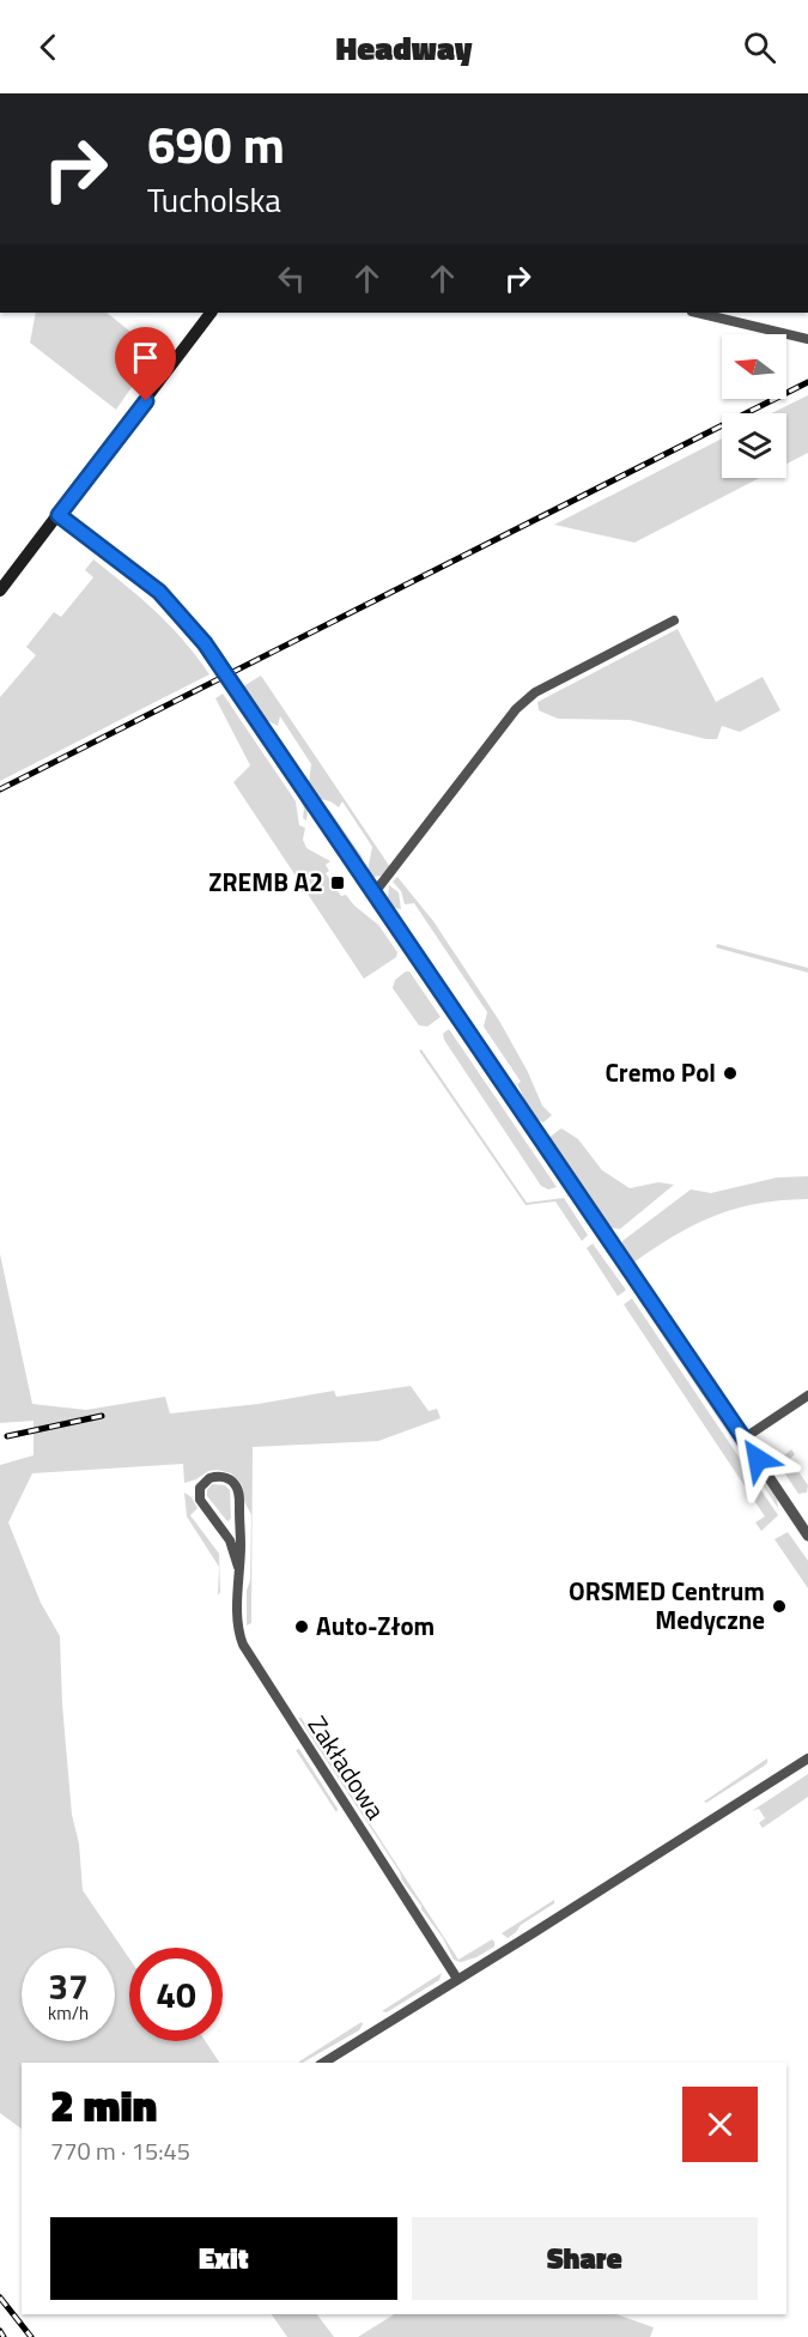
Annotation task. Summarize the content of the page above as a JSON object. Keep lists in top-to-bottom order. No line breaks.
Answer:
{"streets":{"street":["Zakładowa"]},"places":{"transit":["ZREMB A2"],"other":["Cremo Pol","ORSMED Centrum Medyczne","Auto-Złom"]},"north":"left","page":{"header":"Headway","turn":["690 m","Tucholska"],"speed":"37 km/h","limit":"40","heading":["2 min","770 m · 15:45"],"buttons":["Exit","Share"]}}
